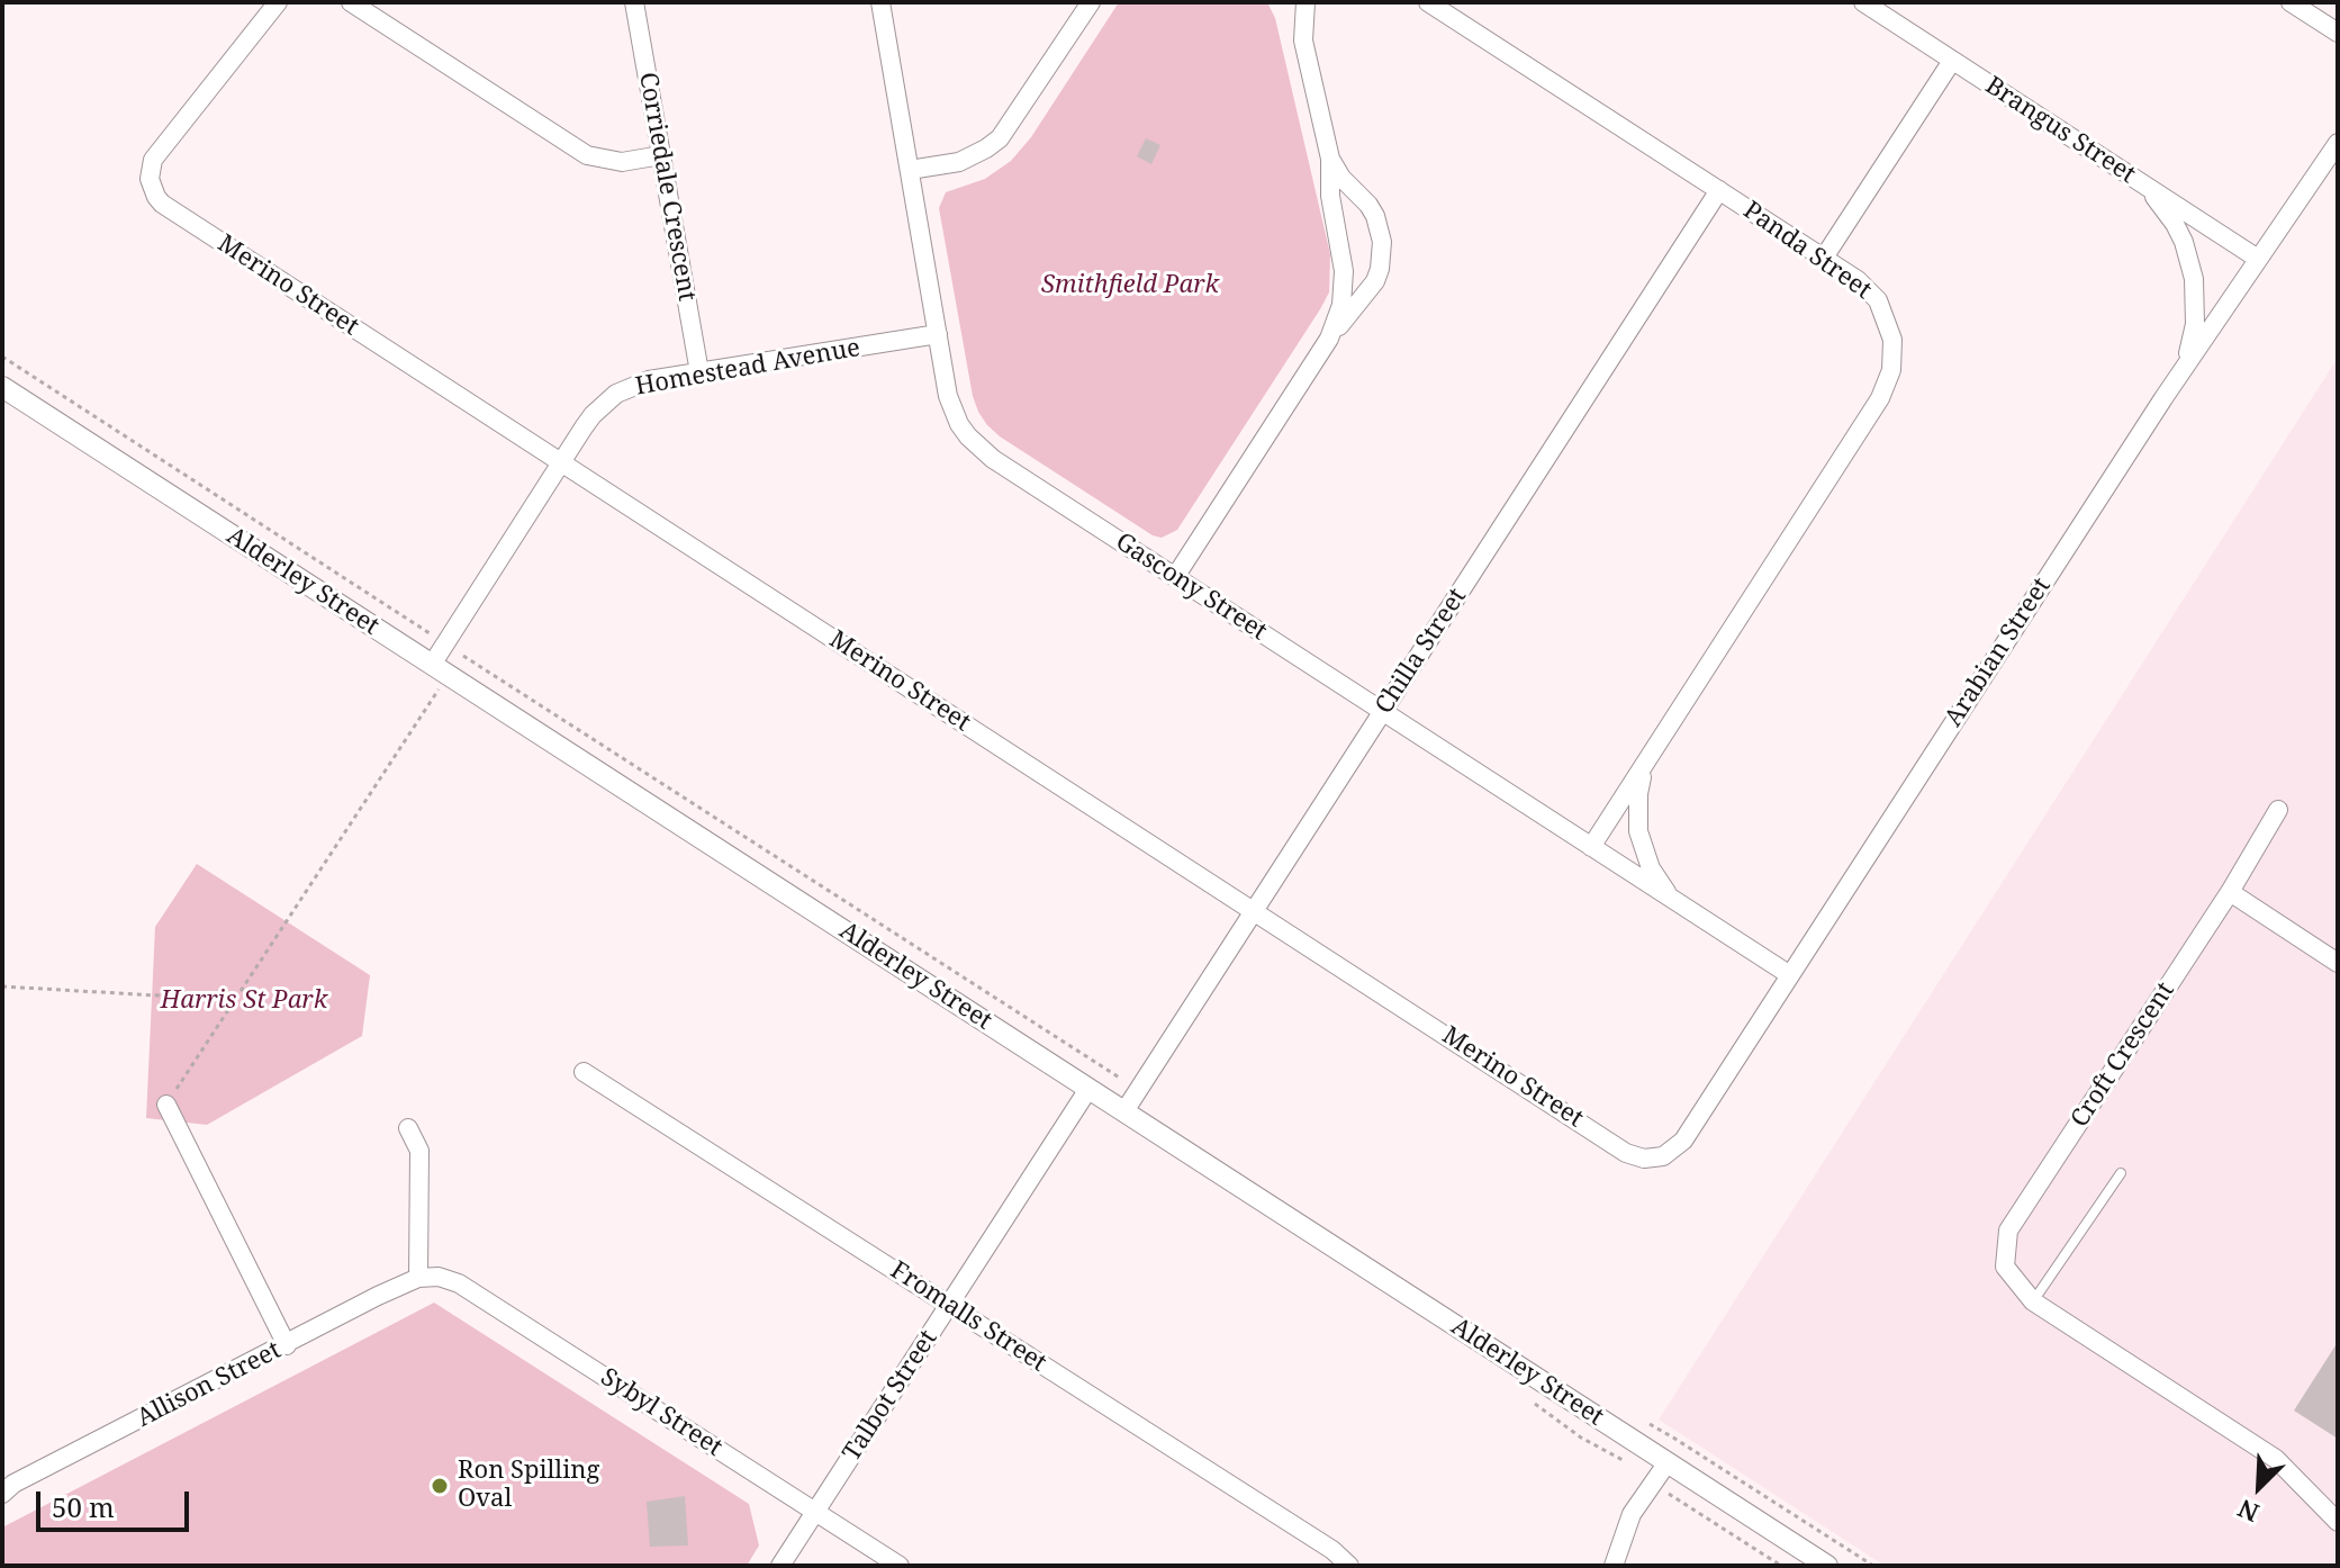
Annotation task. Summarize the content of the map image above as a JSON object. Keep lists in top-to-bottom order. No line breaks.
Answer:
{"streets":{"street":["Brangus Street","Corriedale Crescent","Panda Street","Merino Street","Homestead Avenue","Alderley Street","Gascony Street","Chilla Street","Arabian Street","Croft Crescent","Fromalls Street","Allison Street","Talbot Street","Sybyl Street"]},"crossings":[["Brangus Street","Arabian Street"],["Corriedale Crescent","Homestead Avenue"],["Panda Street","Gascony Street"],["Panda Street","Chilla Street"],["Merino Street","Homestead Avenue"],["Merino Street","Chilla Street"],["Merino Street","Arabian Street"],["Homestead Avenue","Alderley Street"],["Homestead Avenue","Gascony Street"],["Alderley Street","Chilla Street"],["Alderley Street","Talbot Street"],["Gascony Street","Chilla Street"],["Gascony Street","Arabian Street"],["Fromalls Street","Talbot Street"],["Allison Street","Sybyl Street"],["Talbot Street","Sybyl Street"]],"parks":["Smithfield Park","Harris St Park"],"places":["Ron Spilling Oval"],"scale_bar":"50 m","north":"bottom left"}
